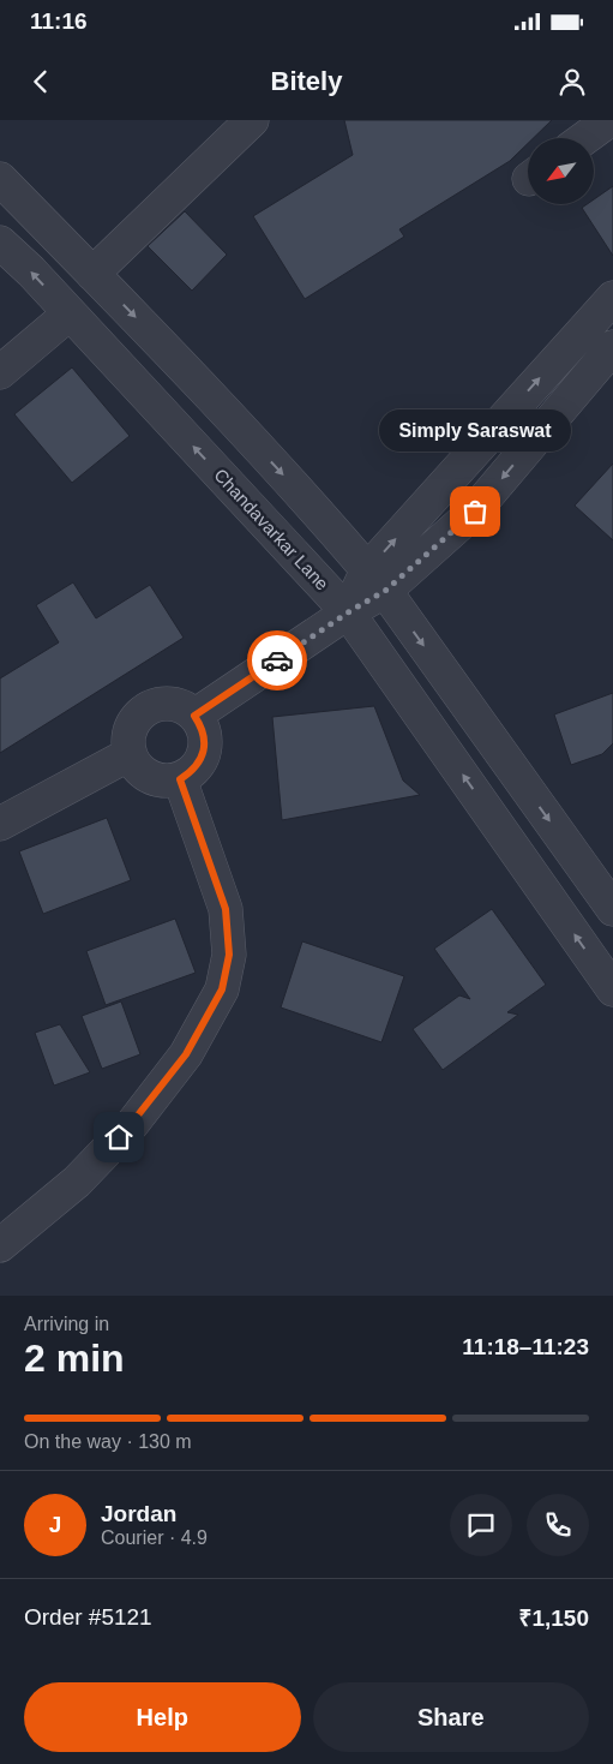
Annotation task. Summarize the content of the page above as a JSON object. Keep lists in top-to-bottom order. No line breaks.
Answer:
{"streets":{"street":["Chandavarkar Lane"]},"places":["Simply Saraswat"],"north":"bottom left","page":{"status":"11:16","header":"Bitely","bubble":"Simply Saraswat","heading":["2 min","Arriving in","11:18–11:23"],"panel":["Jordan","Courier · 4.9","Order #5121","₹1,150"],"bar":"On the way · 130 m","round":"J","buttons":["Help","Share"]}}
